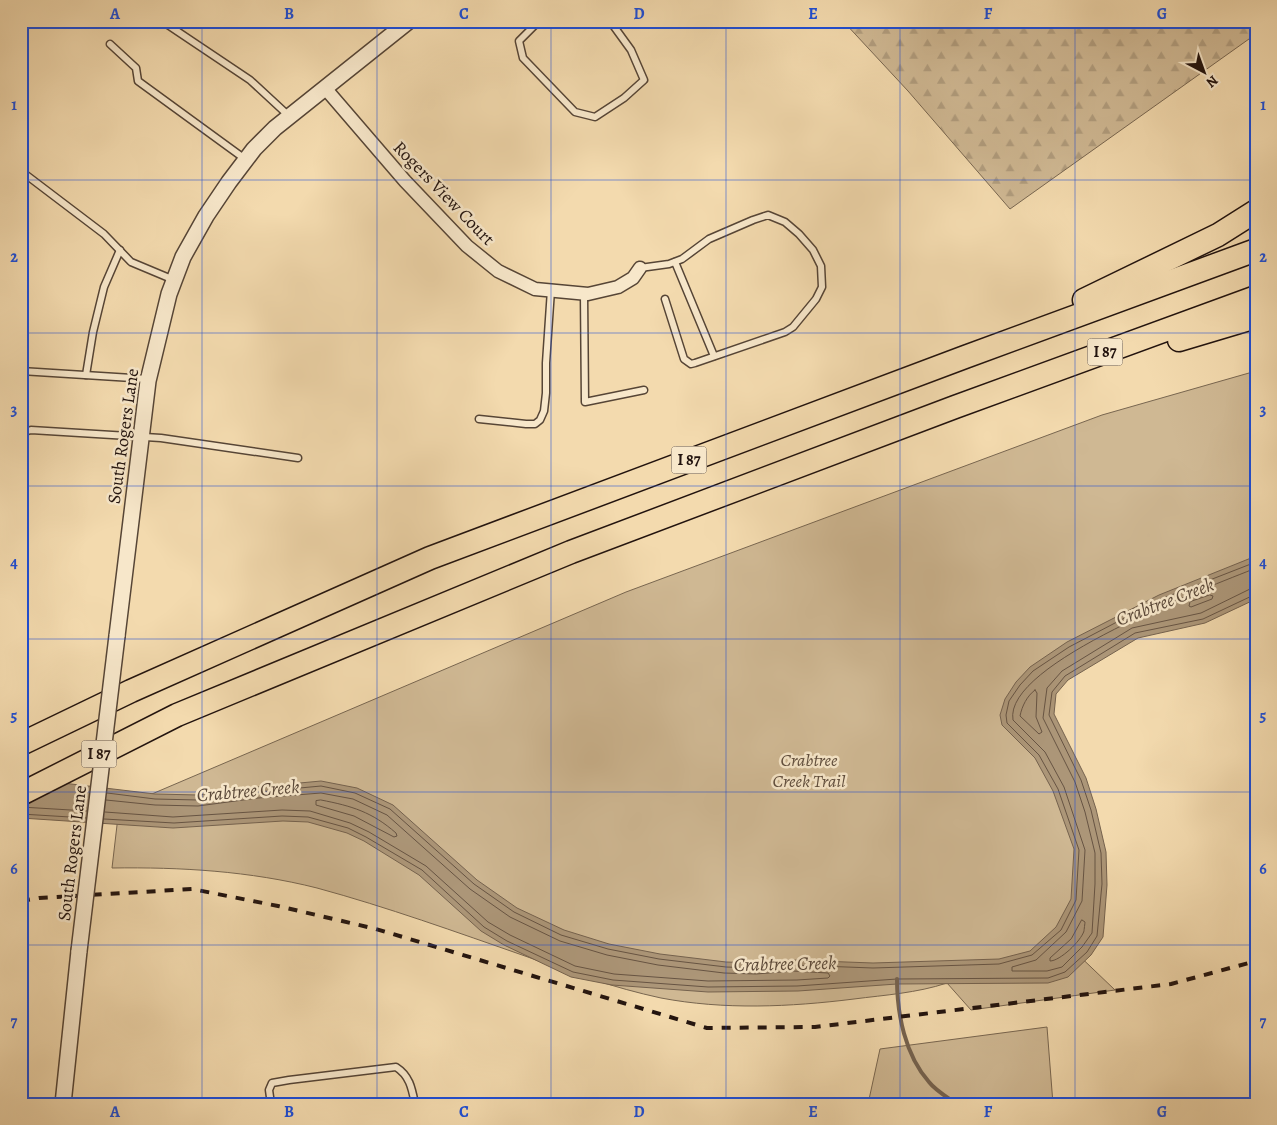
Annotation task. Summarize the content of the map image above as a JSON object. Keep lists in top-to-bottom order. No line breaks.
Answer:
{"streets":{"highway":["I 87"],"street":["Rogers View Court","South Rogers Lane"]},"crossings":[["Rogers View Court","South Rogers Lane"]],"water":["Crabtree Creek"],"parks":["Crabtree Creek Trail"],"north":"bottom right","grid":{"columns":["A","B","C","D","E","F","G"],"rows":["1","2","3","4","5","6","7"]}}
